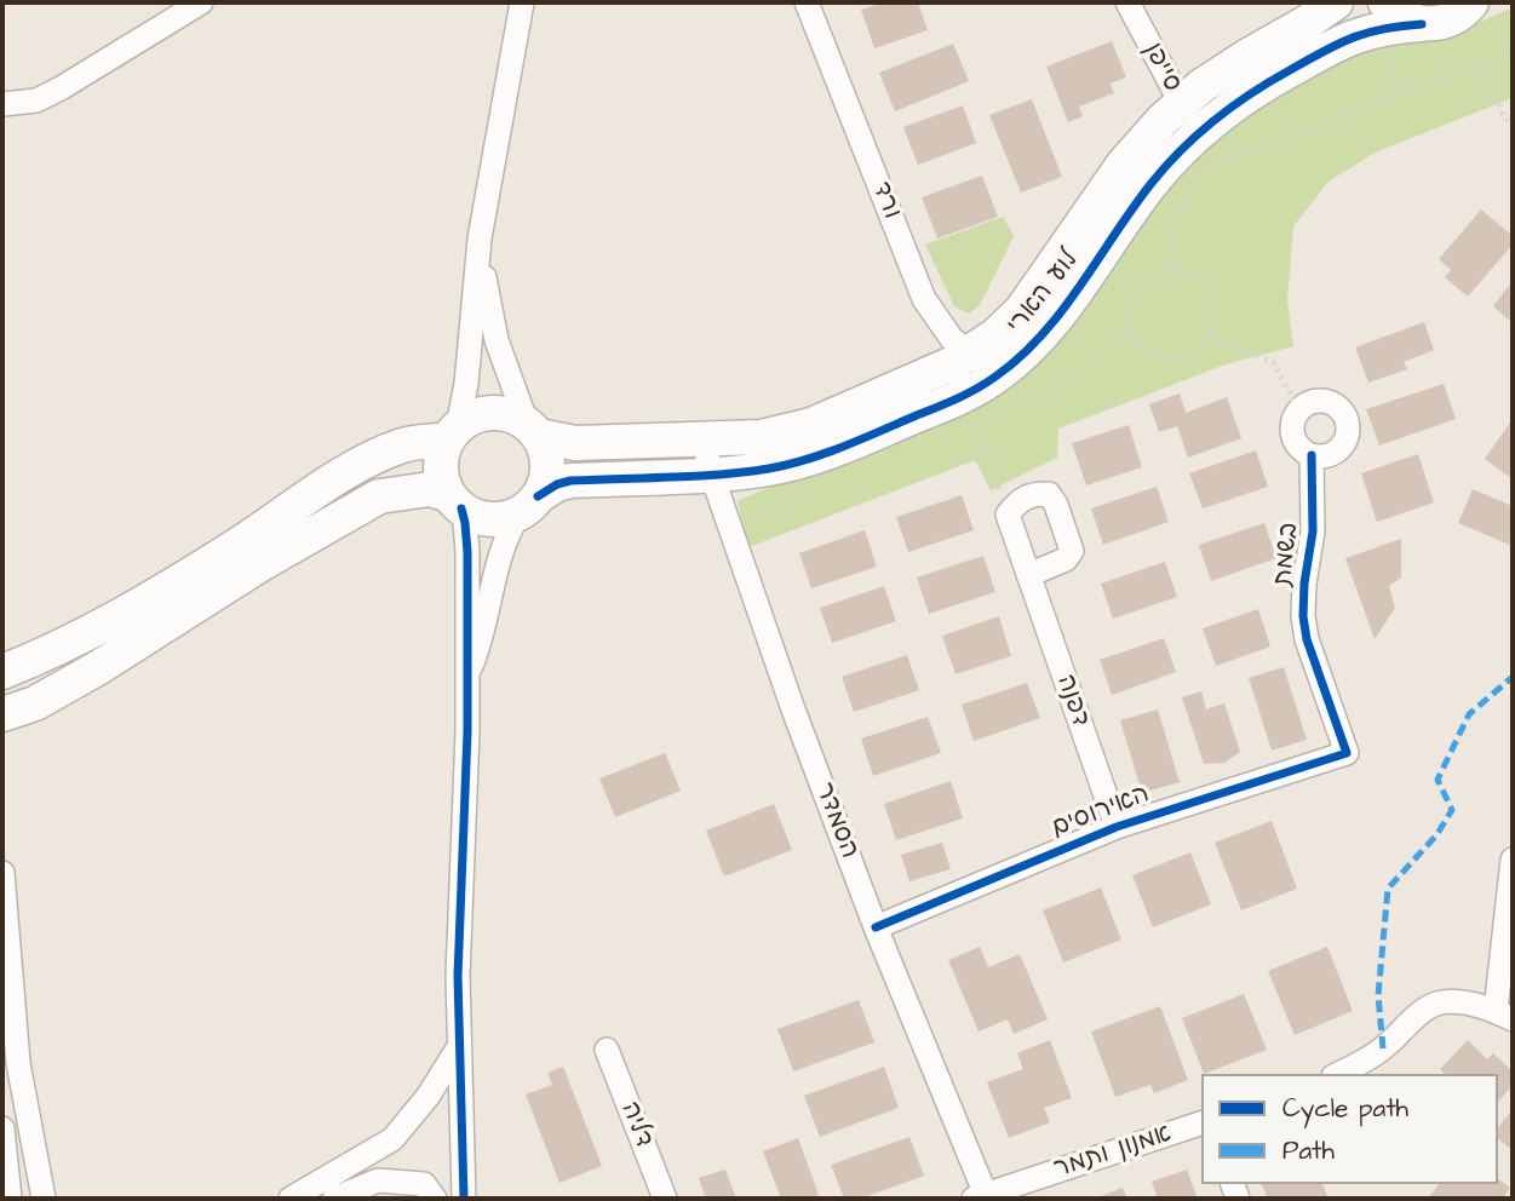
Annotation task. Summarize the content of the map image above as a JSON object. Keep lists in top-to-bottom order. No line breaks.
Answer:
{"streets":{"street":["סייפן","ורד","לוע הארי","בשמת","דפנה","האירוסים","הסמדר","דליה","אמנון ותמר"]},"crossings":[["סייפן","לוע הארי"],["ורד","לוע הארי"],["לוע הארי","הסמדר"],["בשמת","האירוסים"],["דפנה","האירוסים"],["האירוסים","הסמדר"],["הסמדר","אמנון ותמר"]],"legend":["Cycle path","Path"]}
